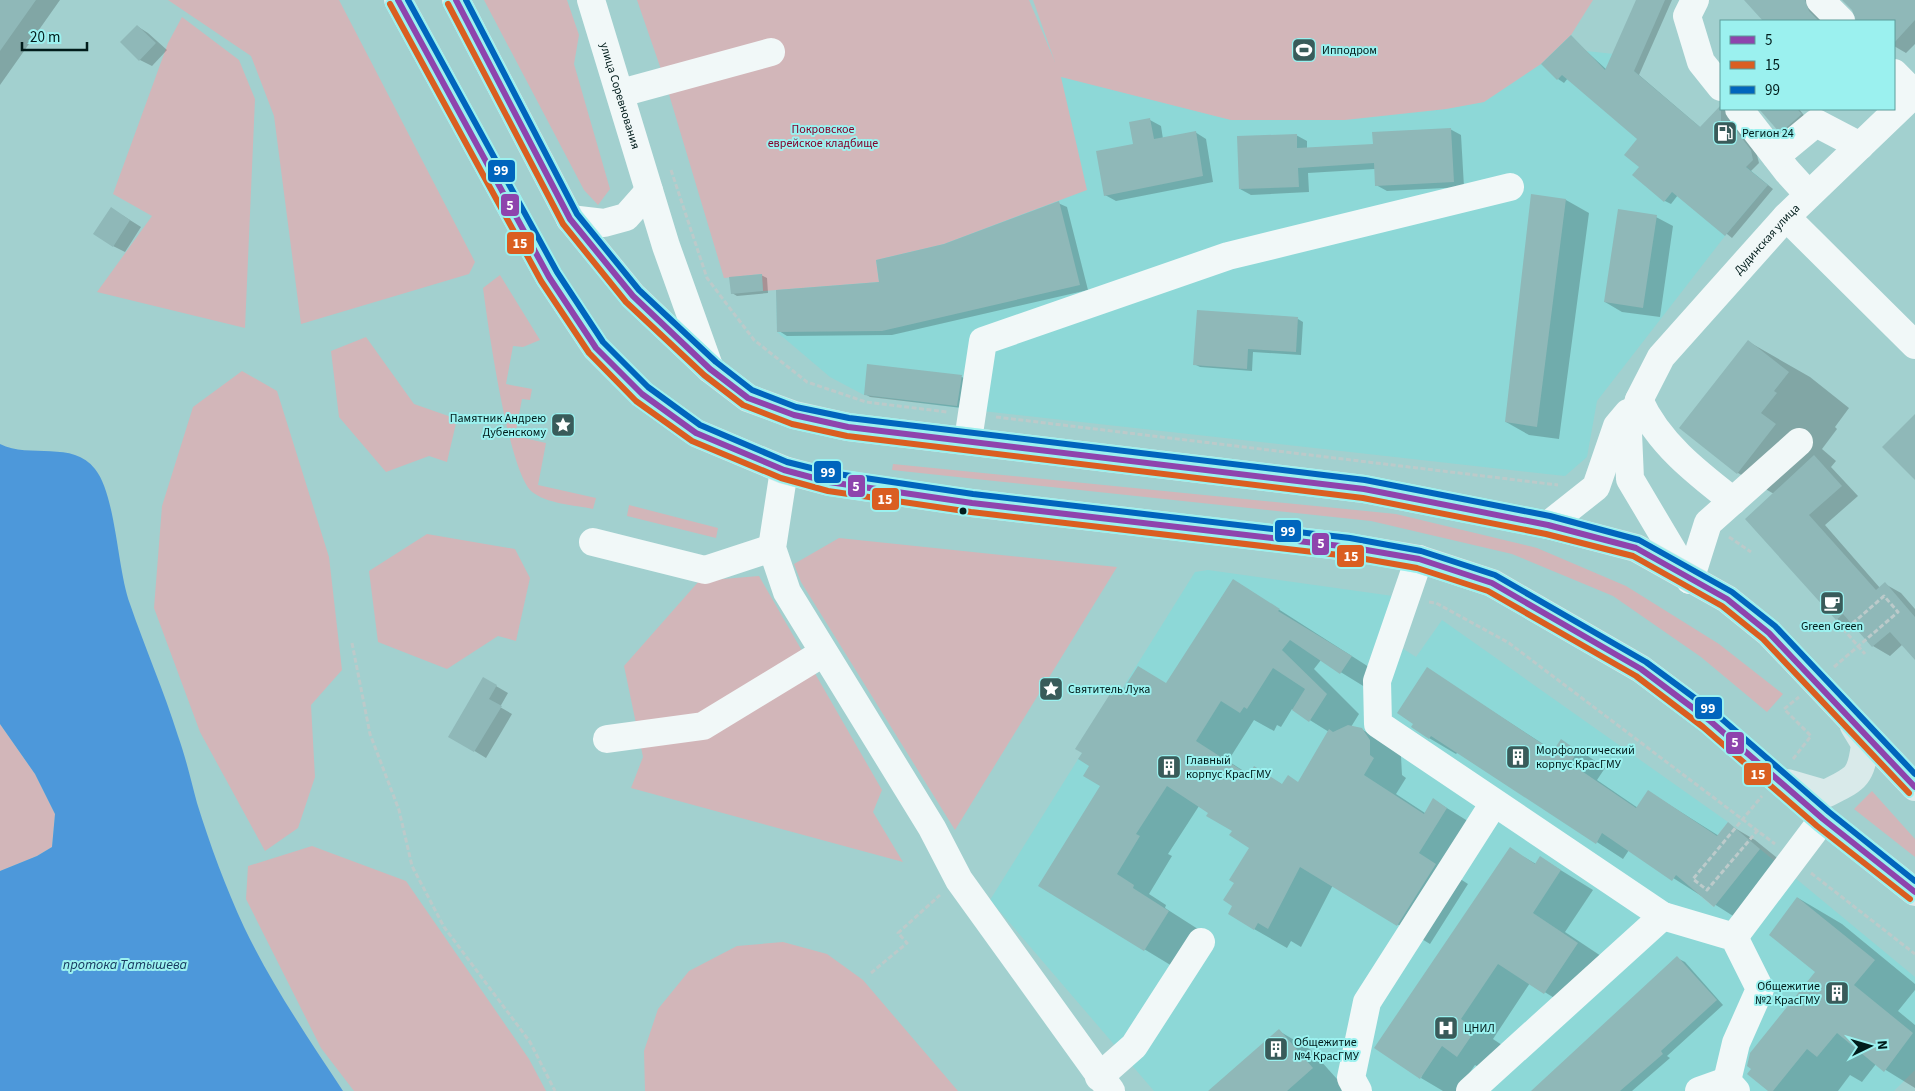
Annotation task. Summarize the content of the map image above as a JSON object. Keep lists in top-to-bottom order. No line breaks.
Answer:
{"streets":{"street":["улица Соревнования","Дудинская улица"]},"water":["протока Татышева"],"parks":["Покровское еврейское кладбище"],"places":{"sports":["Ипподром"],"fuel station":["Регион 24"],"place":["Памятник Андрею Дубенскому","Святитель Лука"],"cafe":["Green Green"],"building":["Морфологический корпус КрасГМУ","Главный корпус КрасГМУ","Общежитие №2 КрасГМУ","Общежитие №4 КрасГМУ"],"hospital":["ЦНИЛ"]},"lines":["transit line 5","transit line 99","transit line 15"],"legend":["5","15","99"],"scale_bar":"20 m","north":"right"}
